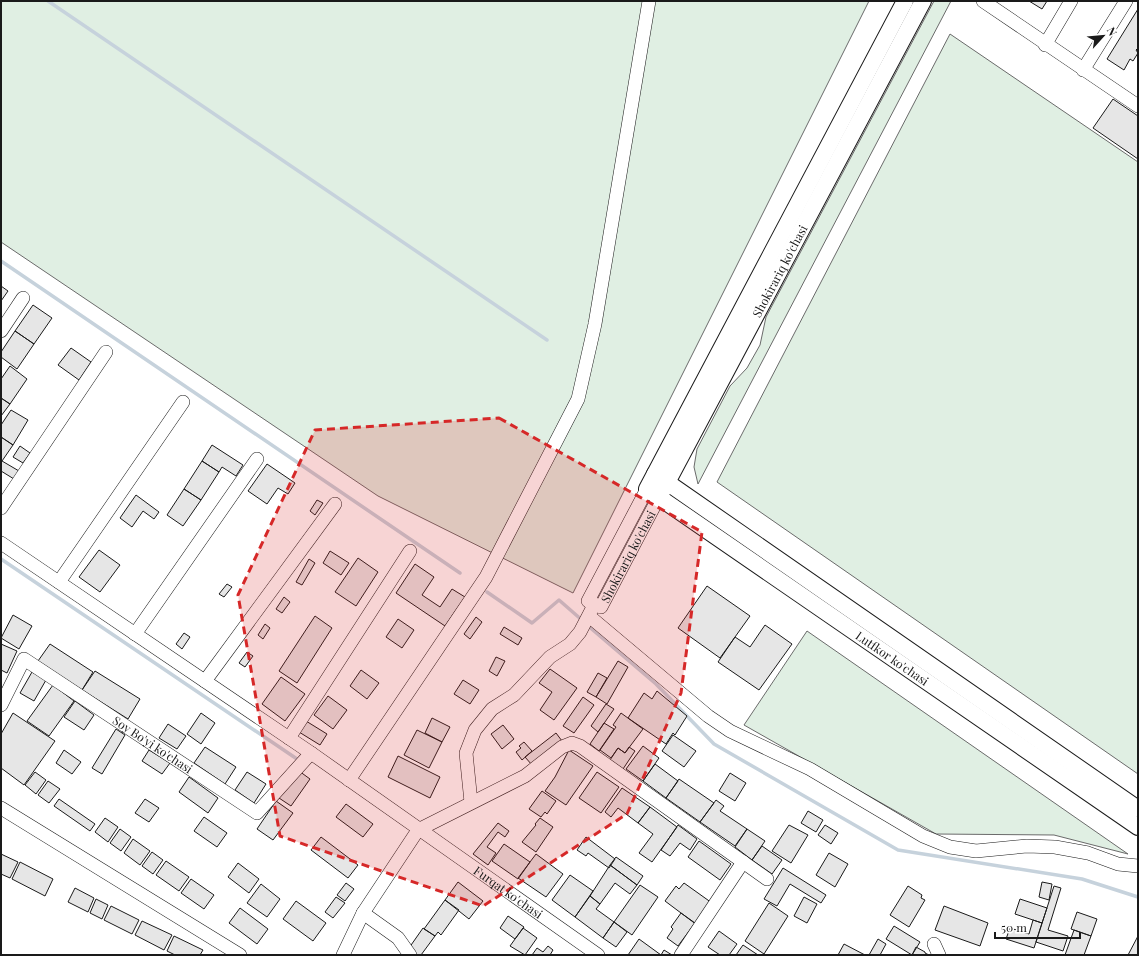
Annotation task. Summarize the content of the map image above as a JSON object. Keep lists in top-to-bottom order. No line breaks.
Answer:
{"streets":{"main road":["Shokirariq ko'chasi","Lutfkor ko'chasi"],"street":["Soy Bo'yi ko'chasi","Furqat ko'chasi"]},"crossings":[["Shokirariq ko'chasi","Lutfkor ko'chasi"],["Soy Bo'yi ko'chasi","Furqat ko'chasi"]],"scale_bar":"50 m","north":"top right"}
